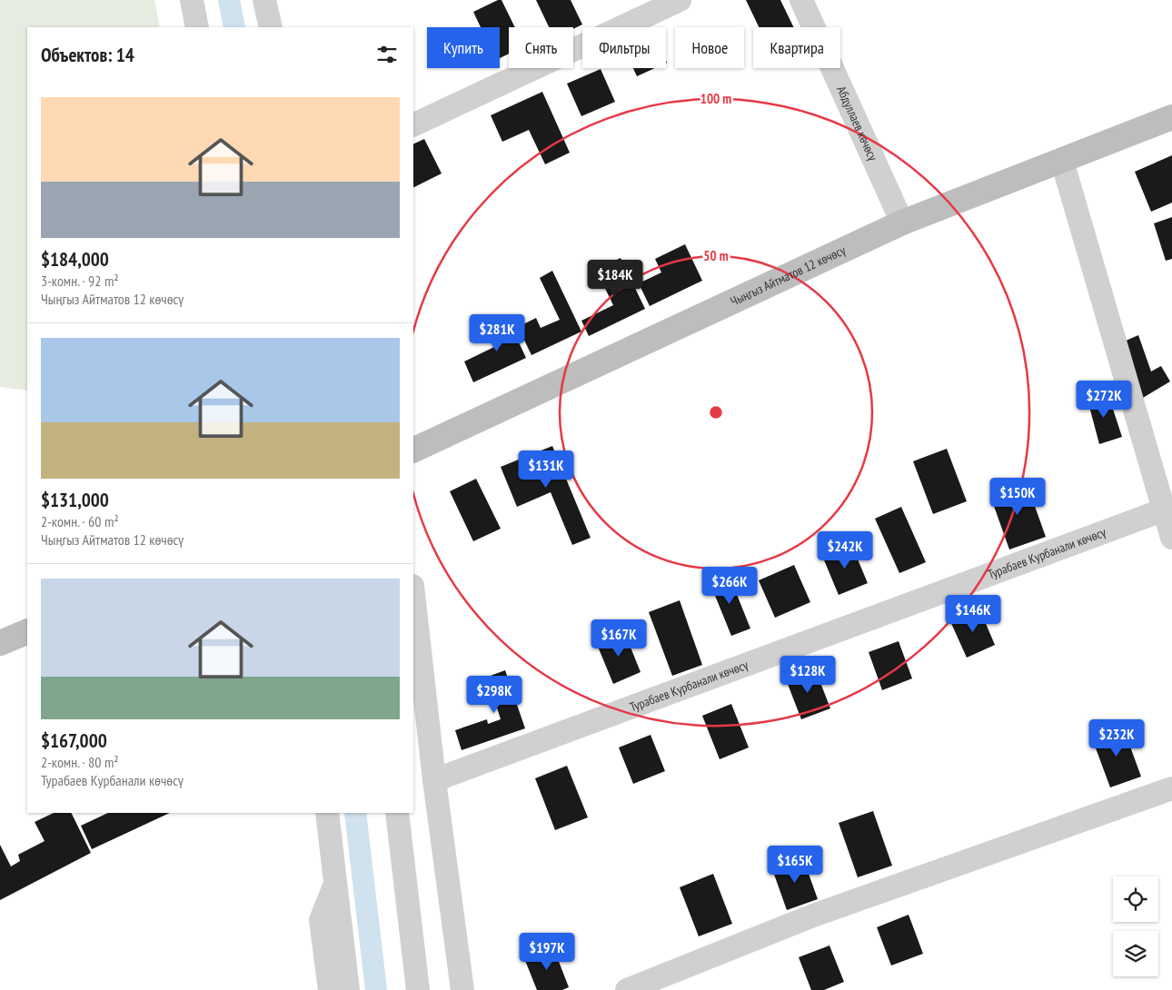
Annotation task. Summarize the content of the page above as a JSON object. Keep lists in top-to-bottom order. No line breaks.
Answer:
{"streets":{"main road":["Чыңгыз Айтматов 12 көчөсү"],"street":["Абдуллаев көчөсү","Турабаев Курбанали көчөсү"]},"crossings":[["Абдуллаев көчөсү","Чыңгыз Айтматов 12 көчөсү"]],"page":{"chip":["Купить","Снять","Фильтры","Новое","Квартира"],"heading":"Объектов: 14","list":[{"name":"$184,000","note":"3-комн. · 92 m² · Чыңгыз Айтматов 12 көчөсү"},{"name":"$131,000","note":"2-комн. · 60 m² · Чыңгыз Айтматов 12 көчөсү"},{"name":"$167,000","note":"2-комн. · 80 m² · Турабаев Курбанали көчөсү"}],"price":["$184K","$281K","$272K","$131K","$150K","$242K","$266K","$146K","$167K","$128K","$298K","$232K","$165K","$197K"]},"rings":["100 m","50 m"]}
